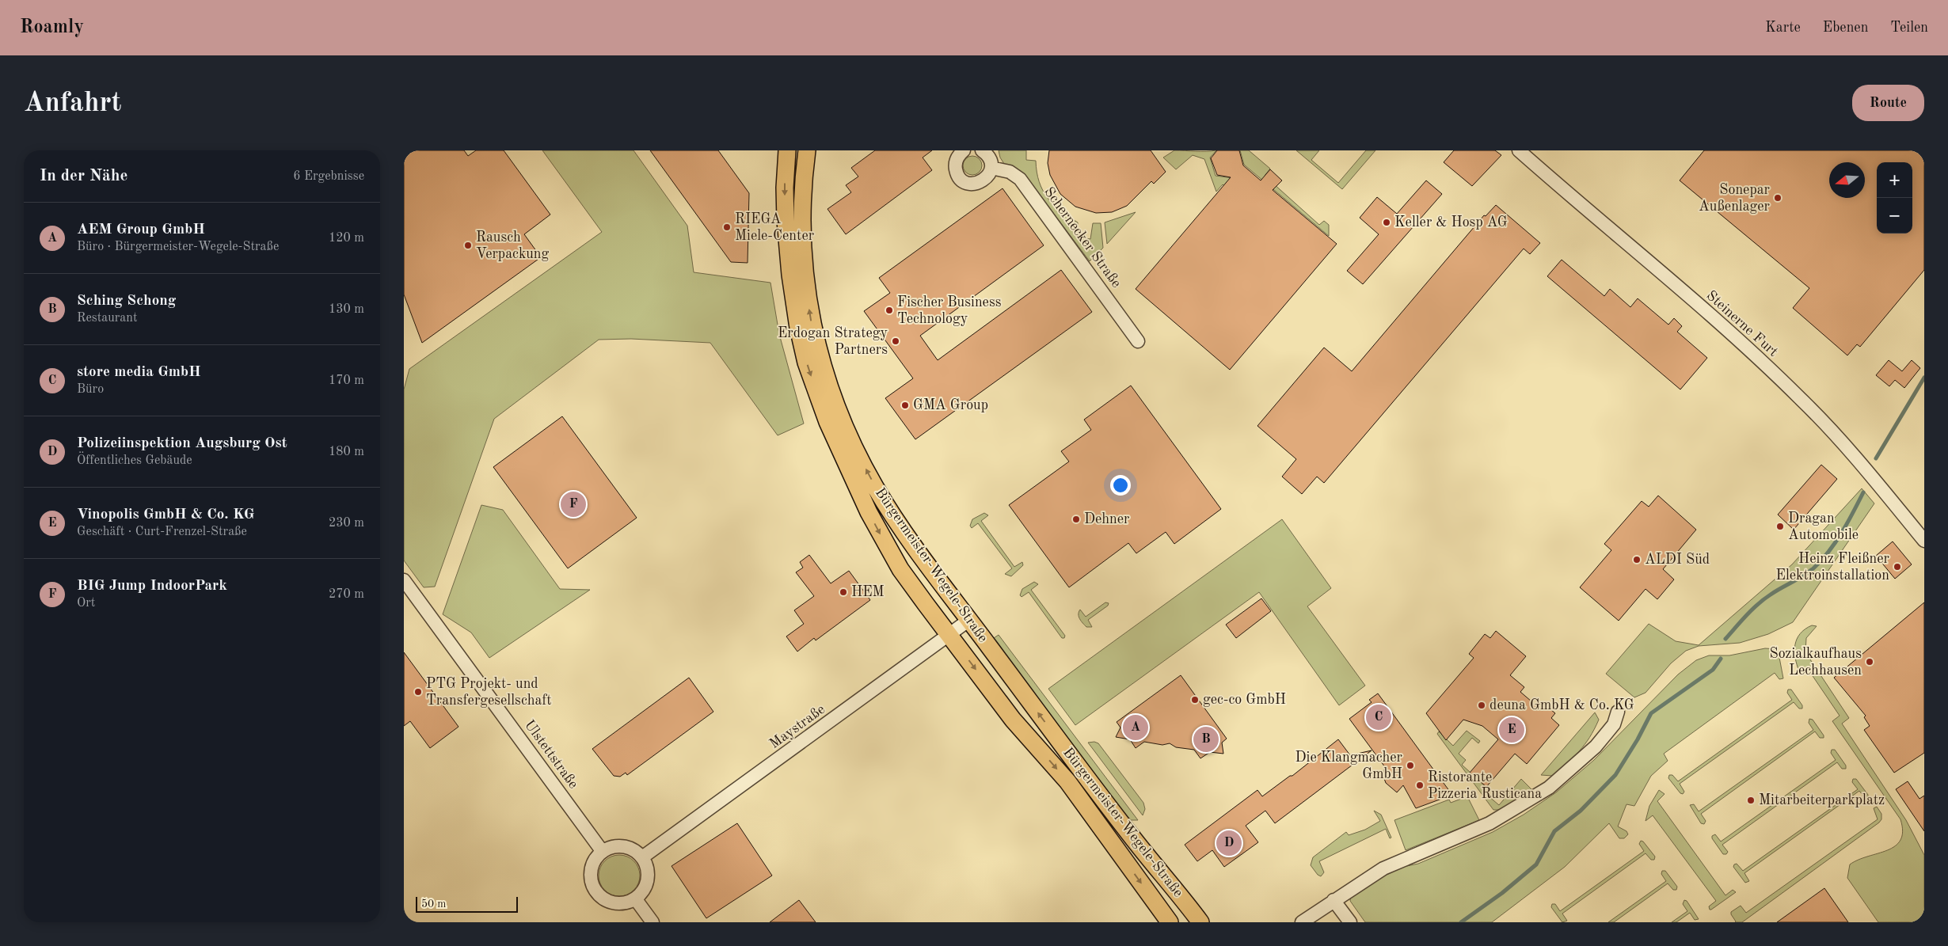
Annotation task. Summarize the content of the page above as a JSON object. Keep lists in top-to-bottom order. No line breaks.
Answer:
{"streets":{"main road":["Bürgermeister-Wegele-Straße"],"street":["Schernecker Straße","Steinerne Furt","Maystraße","Ulstettstraße"]},"crossings":[["Bürgermeister-Wegele-Straße","Maystraße"],["Maystraße","Ulstettstraße"]],"places":["Sonepar Außenlager","Keller & Hosp AG","RIEGA Miele-Center","Rausch Verpackung","Fischer Business Technology","Erdogan Strategy Partners","GMA Group","Dehner","Dragan Automobile","ALDI Süd","Heinz Fleißner Elektroinstallation","HEM","Sozialkaufhaus Lechhausen","PTG Projekt- und Transfergesellschaft","gec-co GmbH","deuna GmbH & Co. KG","Die Klangmacher GmbH","Ristorante Pizzeria Rusticana","Mitarbeiterparkplatz"],"scale_bar":"50 m","north":"left","page":{"header":"Roamly","nav":["Karte","Ebenen","Teilen"],"buttons":"Route","title":"Anfahrt","heading":["In der Nähe","6 Ergebnisse"],"map_buttons":["+","−"],"list":[{"mark":"A","name":"AEM Group GmbH","note":"Büro · Bürgermeister-Wegele-Straße","value":"120 m"},{"mark":"B","name":"Sching Schong","note":"Restaurant","value":"130 m"},{"mark":"C","name":"store media GmbH","note":"Büro","value":"170 m"},{"mark":"D","name":"Polizeiinspektion Augsburg Ost","note":"Öffentliches Gebäude","value":"180 m"},{"mark":"E","name":"Vinopolis GmbH & Co. KG","note":"Geschäft · Curt-Frenzel-Straße","value":"230 m"},{"mark":"F","name":"BIG Jump IndoorPark","note":"Ort","value":"270 m"}],"pins":["F","C","A","E","B","D"],"scale":"50 m"}}
